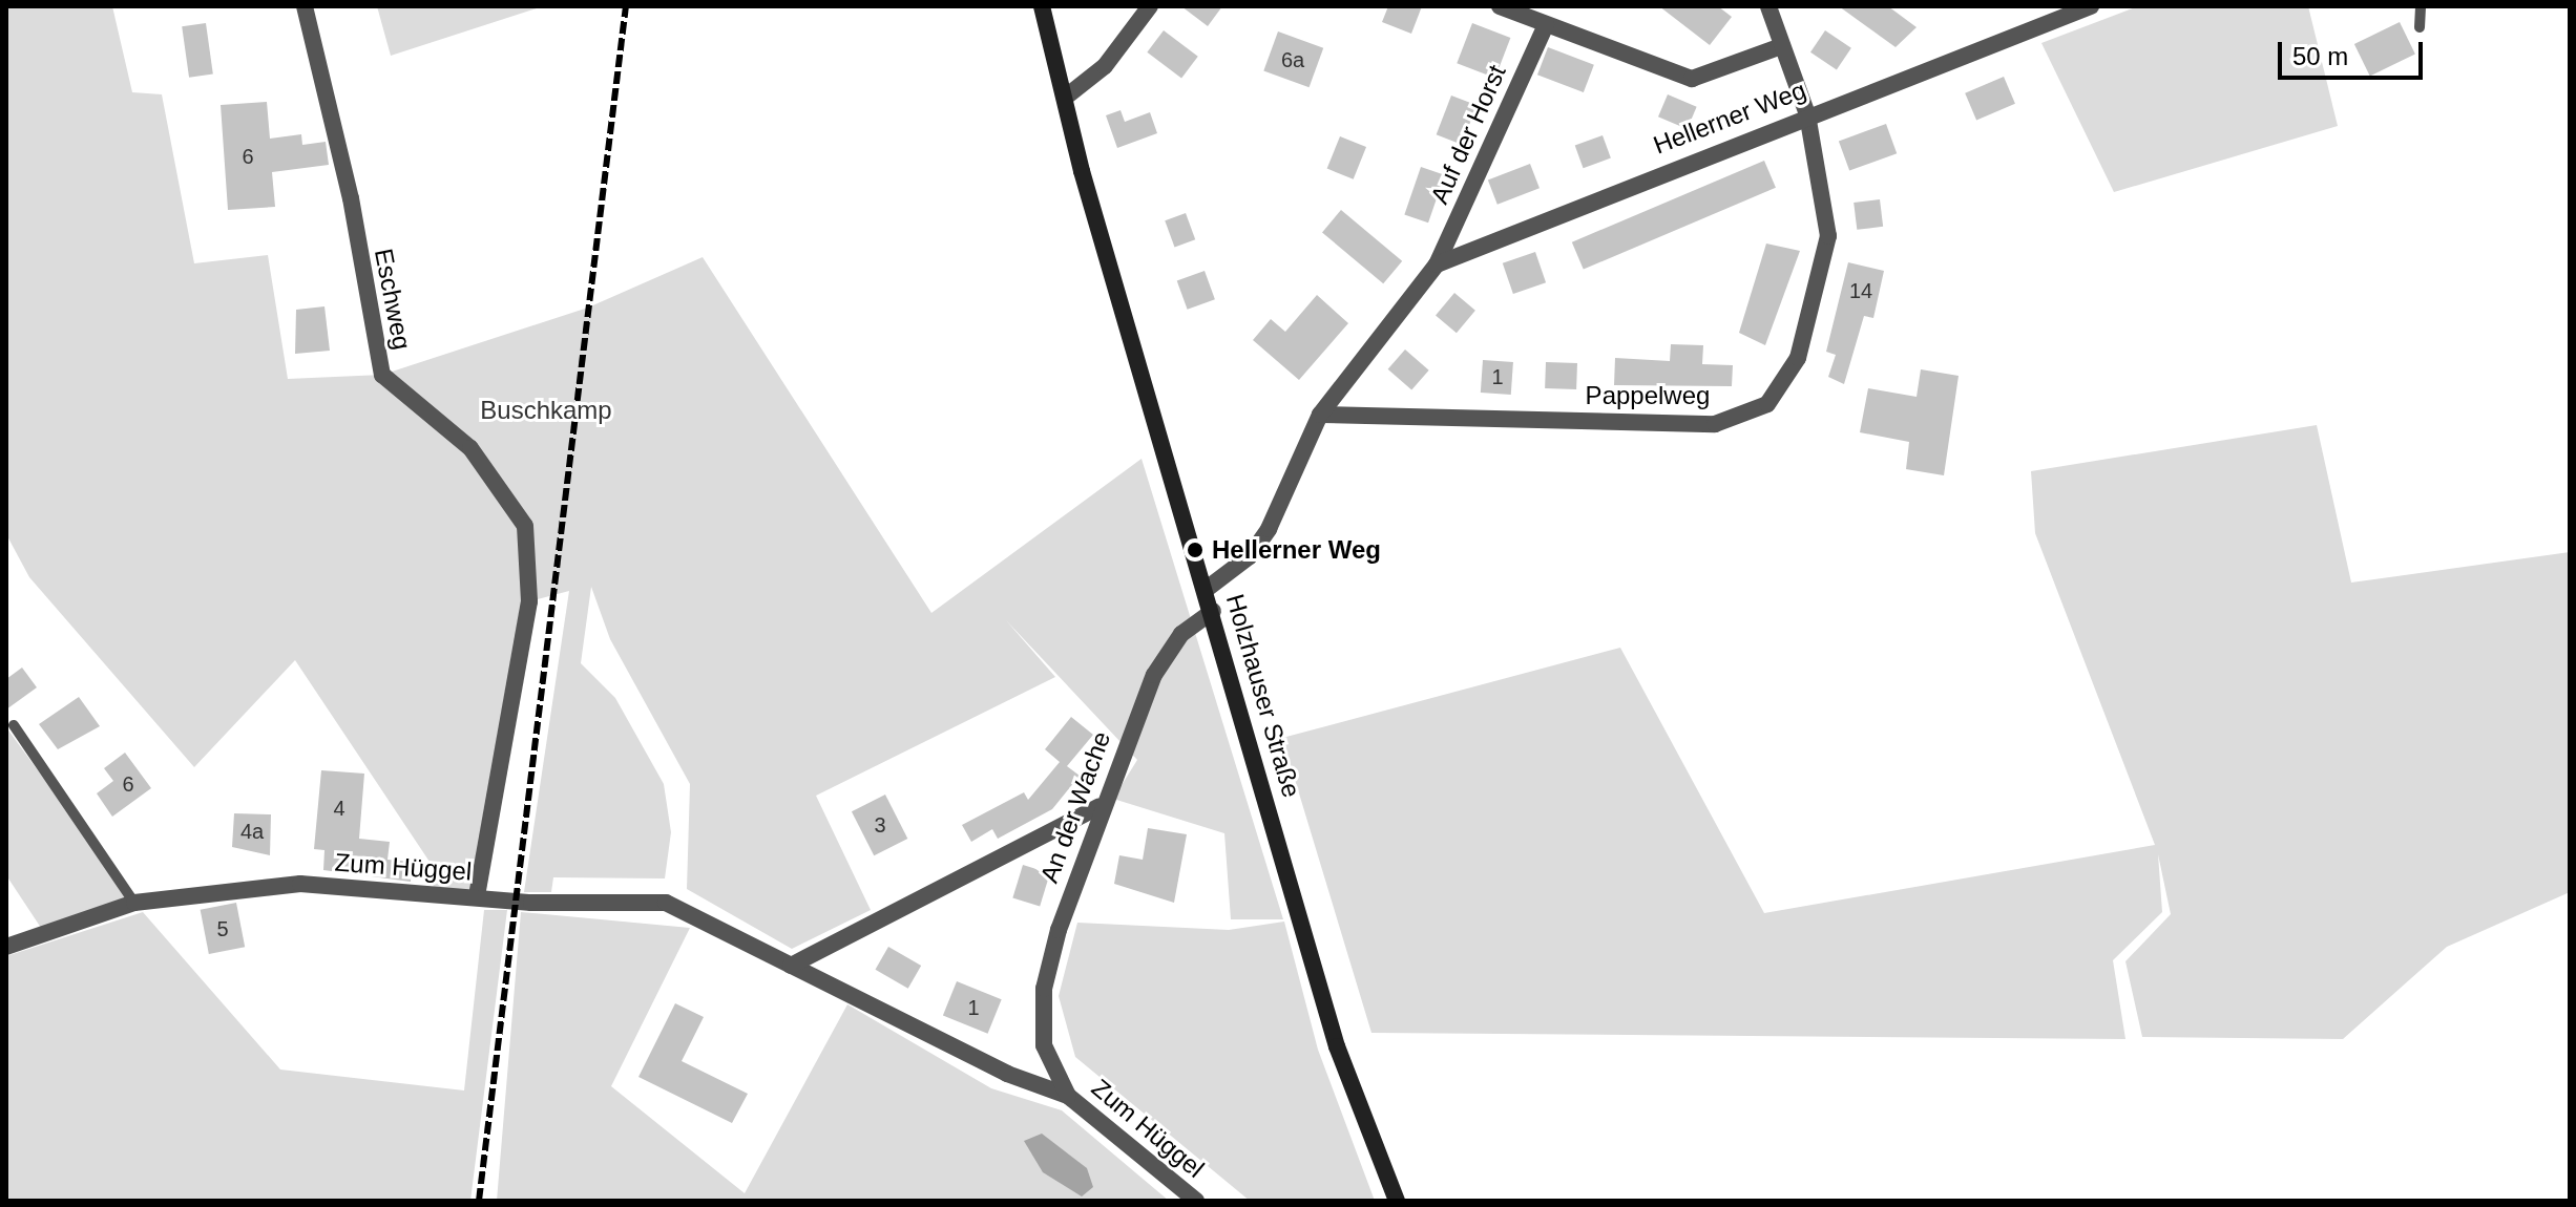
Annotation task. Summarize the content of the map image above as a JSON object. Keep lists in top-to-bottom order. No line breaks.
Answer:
{"streets":{"street":["Hellerner Weg","Auf der Horst","Eschweg","Pappelweg","Holzhauser Straße","An der Wache","Zum Hüggel"]},"crossings":[["Hellerner Weg","Auf der Horst"],["Hellerner Weg","Pappelweg"],["Eschweg","Zum Hüggel"],["Holzhauser Straße","An der Wache"],["An der Wache","Zum Hüggel"]],"parks":["Buschkamp"],"places":["Hellerner Weg"],"house_numbers":["6a","6","14","1","6","4","3","4a","5","1"],"scale_bar":"50 m"}
